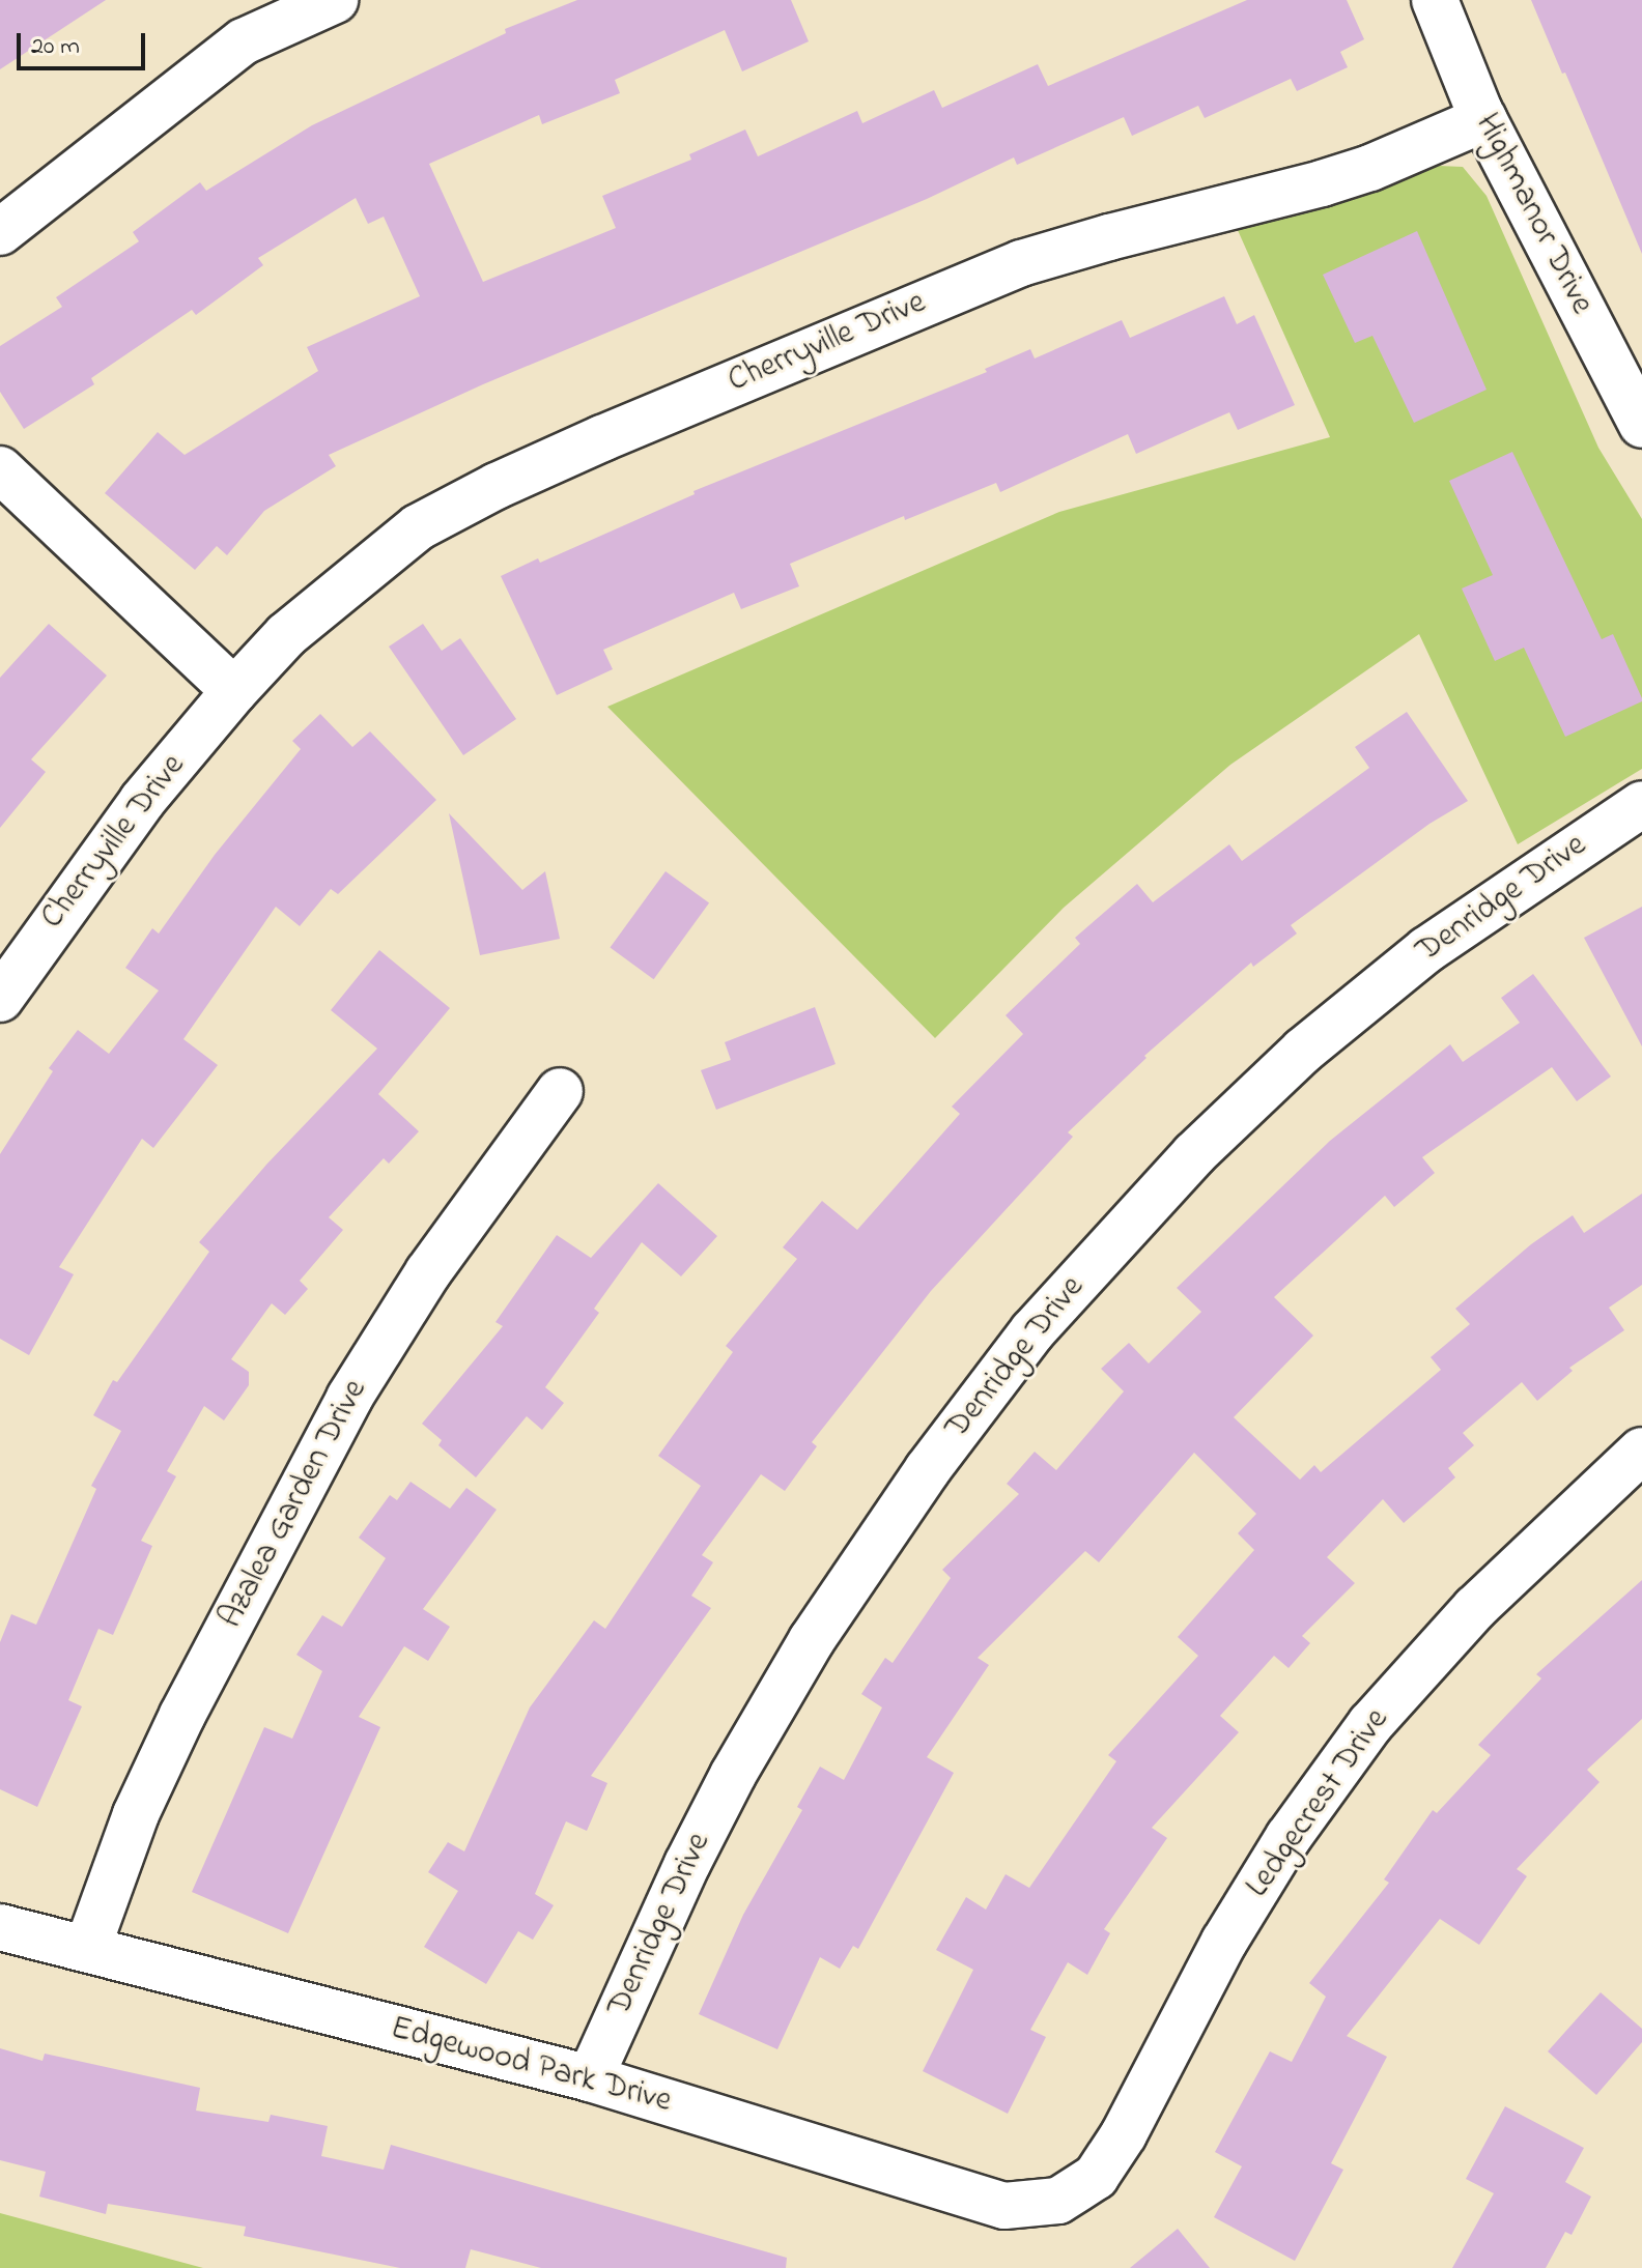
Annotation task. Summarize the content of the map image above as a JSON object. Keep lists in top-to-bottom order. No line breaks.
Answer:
{"streets":{"street":["Highmanor Drive","Cherryville Drive","Denridge Drive","Azalea Garden Drive","Ledgecrest Drive","Edgewood Park Drive"]},"crossings":[["Highmanor Drive","Cherryville Drive"],["Denridge Drive","Edgewood Park Drive"],["Azalea Garden Drive","Edgewood Park Drive"],["Ledgecrest Drive","Edgewood Park Drive"]],"scale_bar":"20 m"}
